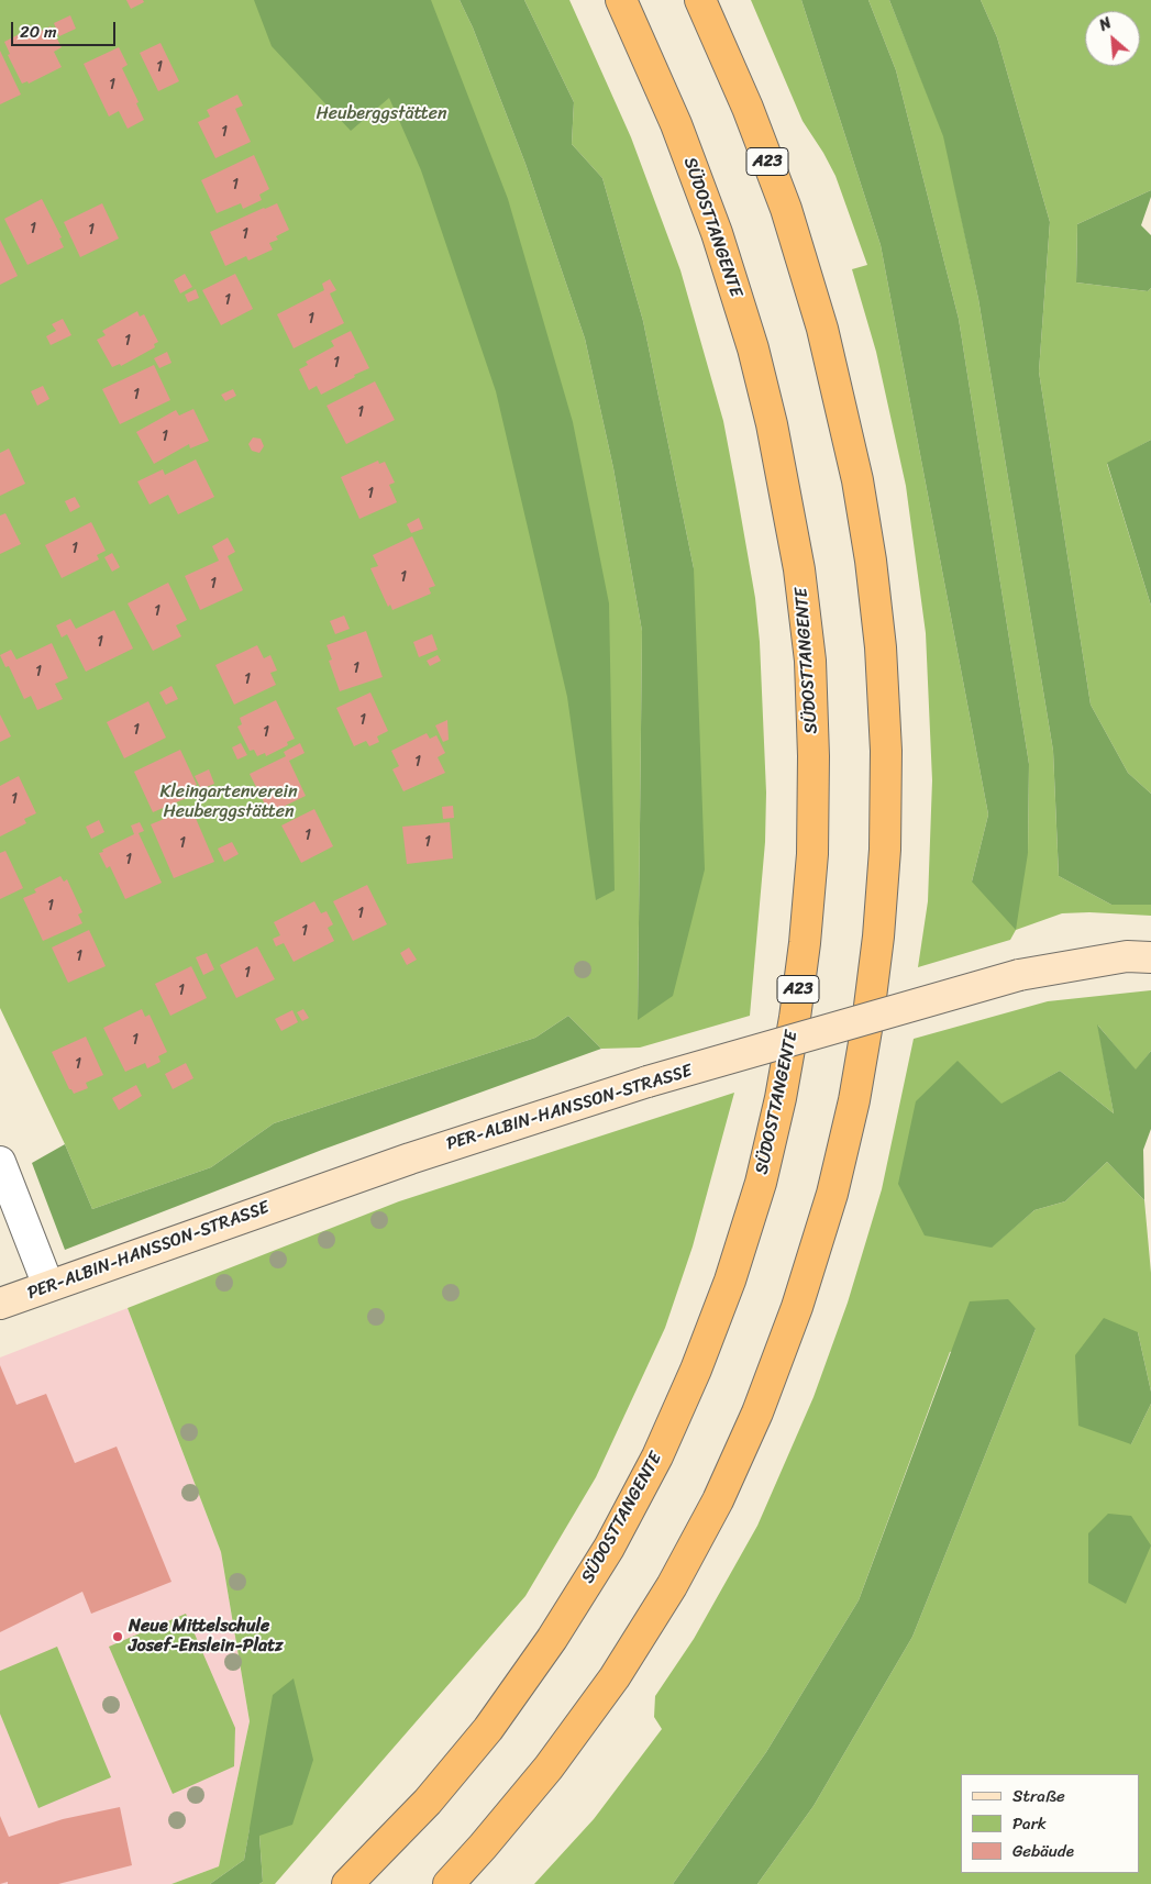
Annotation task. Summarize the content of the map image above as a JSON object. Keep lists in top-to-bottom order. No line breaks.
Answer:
{"streets":{"highway":["A23","SÜDOSTTANGENTE"],"street":["PER-ALBIN-HANSSON-STRASSE"]},"parks":["Heuberggstätten","Kleingartenverein Heuberggstätten"],"places":["Neue Mittelschule Josef-Enslein-Platz"],"house_numbers":["1","1","1","1","1","1","1","1","1","1","1","1","1","1","1","1","1","1","1","1","1","1","1","1","1","1","1","1","1","1","1","1","1","1","1","1","1","1","1","1"],"legend":["Straße","Park","Gebäude"],"scale_bar":"20 m","north":"top left"}
